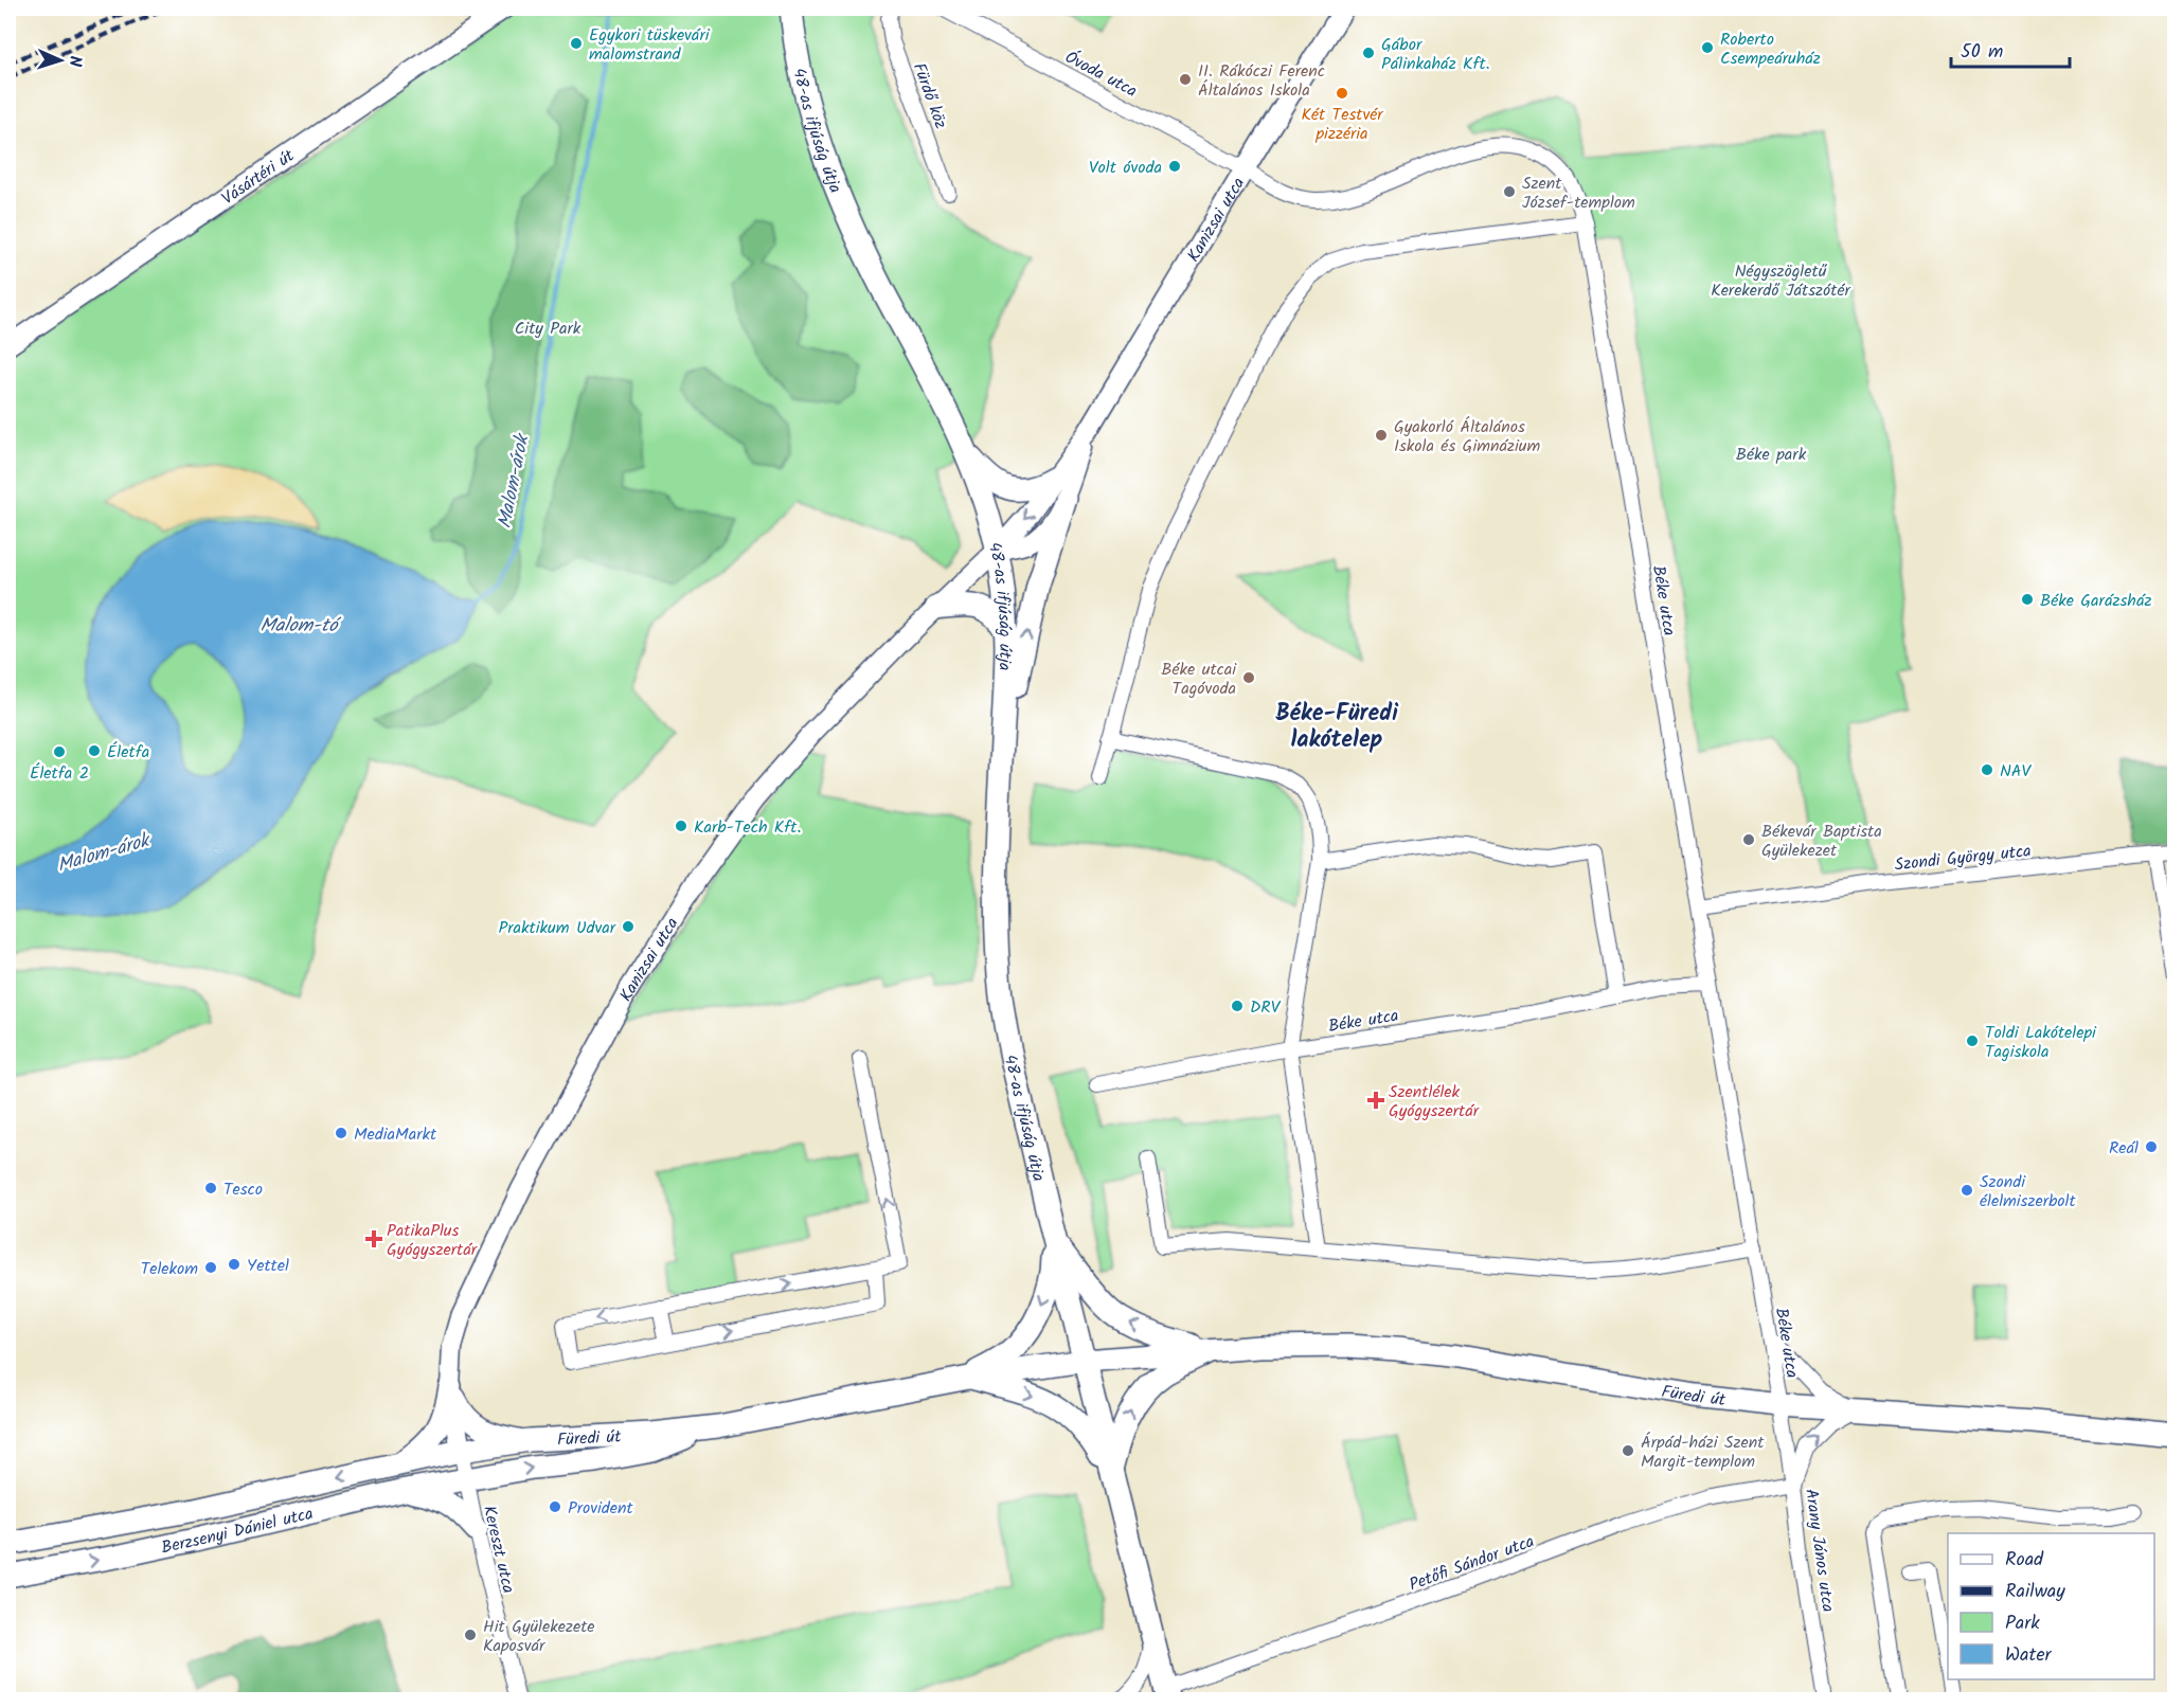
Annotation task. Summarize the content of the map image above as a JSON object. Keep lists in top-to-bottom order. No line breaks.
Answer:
{"streets":{"main road":["48-as ifjúság útja","Füredi út","Berzsenyi Dániel utca"],"street":["Óvoda utca","Fürdő köz","Vásártéri út","Kanizsai utca","Béke utca","Szondi György utca","Kereszt utca","Arany János utca","Petőfi Sándor utca"]},"crossings":[["Óvoda utca","Kanizsai utca"],["Óvoda utca","Béke utca"],["48-as ifjúság útja","Kanizsai utca"],["Kanizsai utca","Béke utca"],["Kanizsai utca","Füredi út"],["Kanizsai utca","Berzsenyi Dániel utca"],["Kanizsai utca","Kereszt utca"],["Béke utca","Szondi György utca"],["Béke utca","Füredi út"],["Béke utca","Arany János utca"],["Füredi út","Berzsenyi Dániel utca"],["Füredi út","Kereszt utca"],["Füredi út","Arany János utca"],["Berzsenyi Dániel utca","Kereszt utca"],["Arany János utca","Petőfi Sándor utca"]],"districts":["Béke-Füredi lakótelep"],"water":["Malom-árok","Malom-tó"],"parks":["Négyszögletű Kerekerdő Játszótér","City Park","Béke park"],"places":{"other":["Egykori tüskevári malomstrand","Roberto Csempeáruház","Gábor Pálinkaház Kft.","II. Rákóczi Ferenc Általános Iskola","Két Testvér pizzéria","Volt óvoda","Szent József-templom","Gyakorló Általános Iskola és Gimnázium","Béke Garázsház","Béke utcai Tagóvoda","Életfa","Életfa 2","NAV","Karb-Tech Kft.","Békevár Baptista Gyülekezet","Praktikum Udvar","DRV","Toldi Lakótelepi Tagiskola","MediaMarkt","Reál","Tesco","Szondi élelmiszerbolt","Yettel","Telekom","Árpád-házi Szent Margit-templom","Provident","Hit Gyülekezete Kaposvár"],"health":["Szentlélek Gyógyszertár","PatikaPlus Gyógyszertár"]},"legend":["Road","Railway","Park","Water"],"scale_bar":"50 m","north":"right"}
